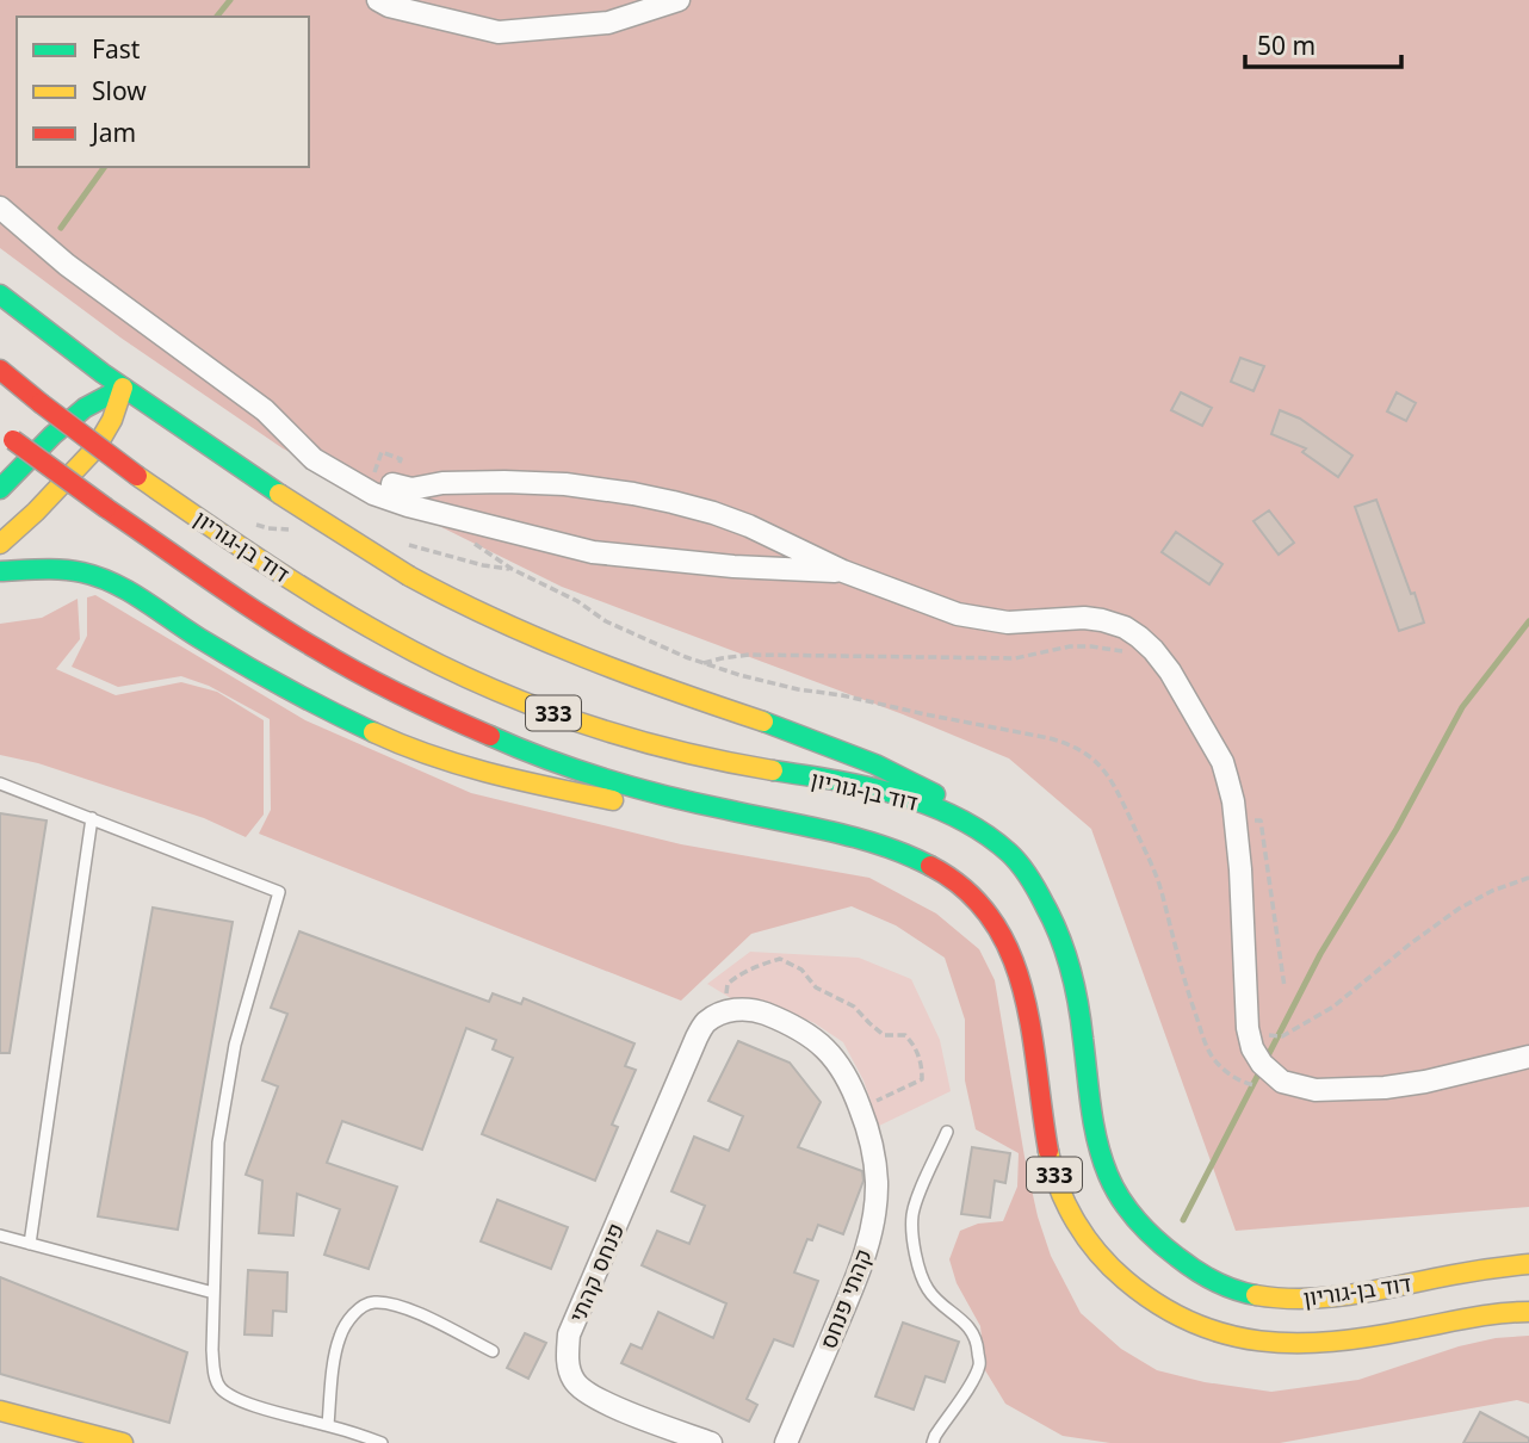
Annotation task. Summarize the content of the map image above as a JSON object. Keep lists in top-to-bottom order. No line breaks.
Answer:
{"streets":{"main road":["דוד בן-גוריון","333"],"street":["פנחס קהתי","קהתי פנחס"]},"crossings":[["פנחס קהתי","קהתי פנחס"]],"legend":["Fast","Slow","Jam"],"scale_bar":"50 m"}
